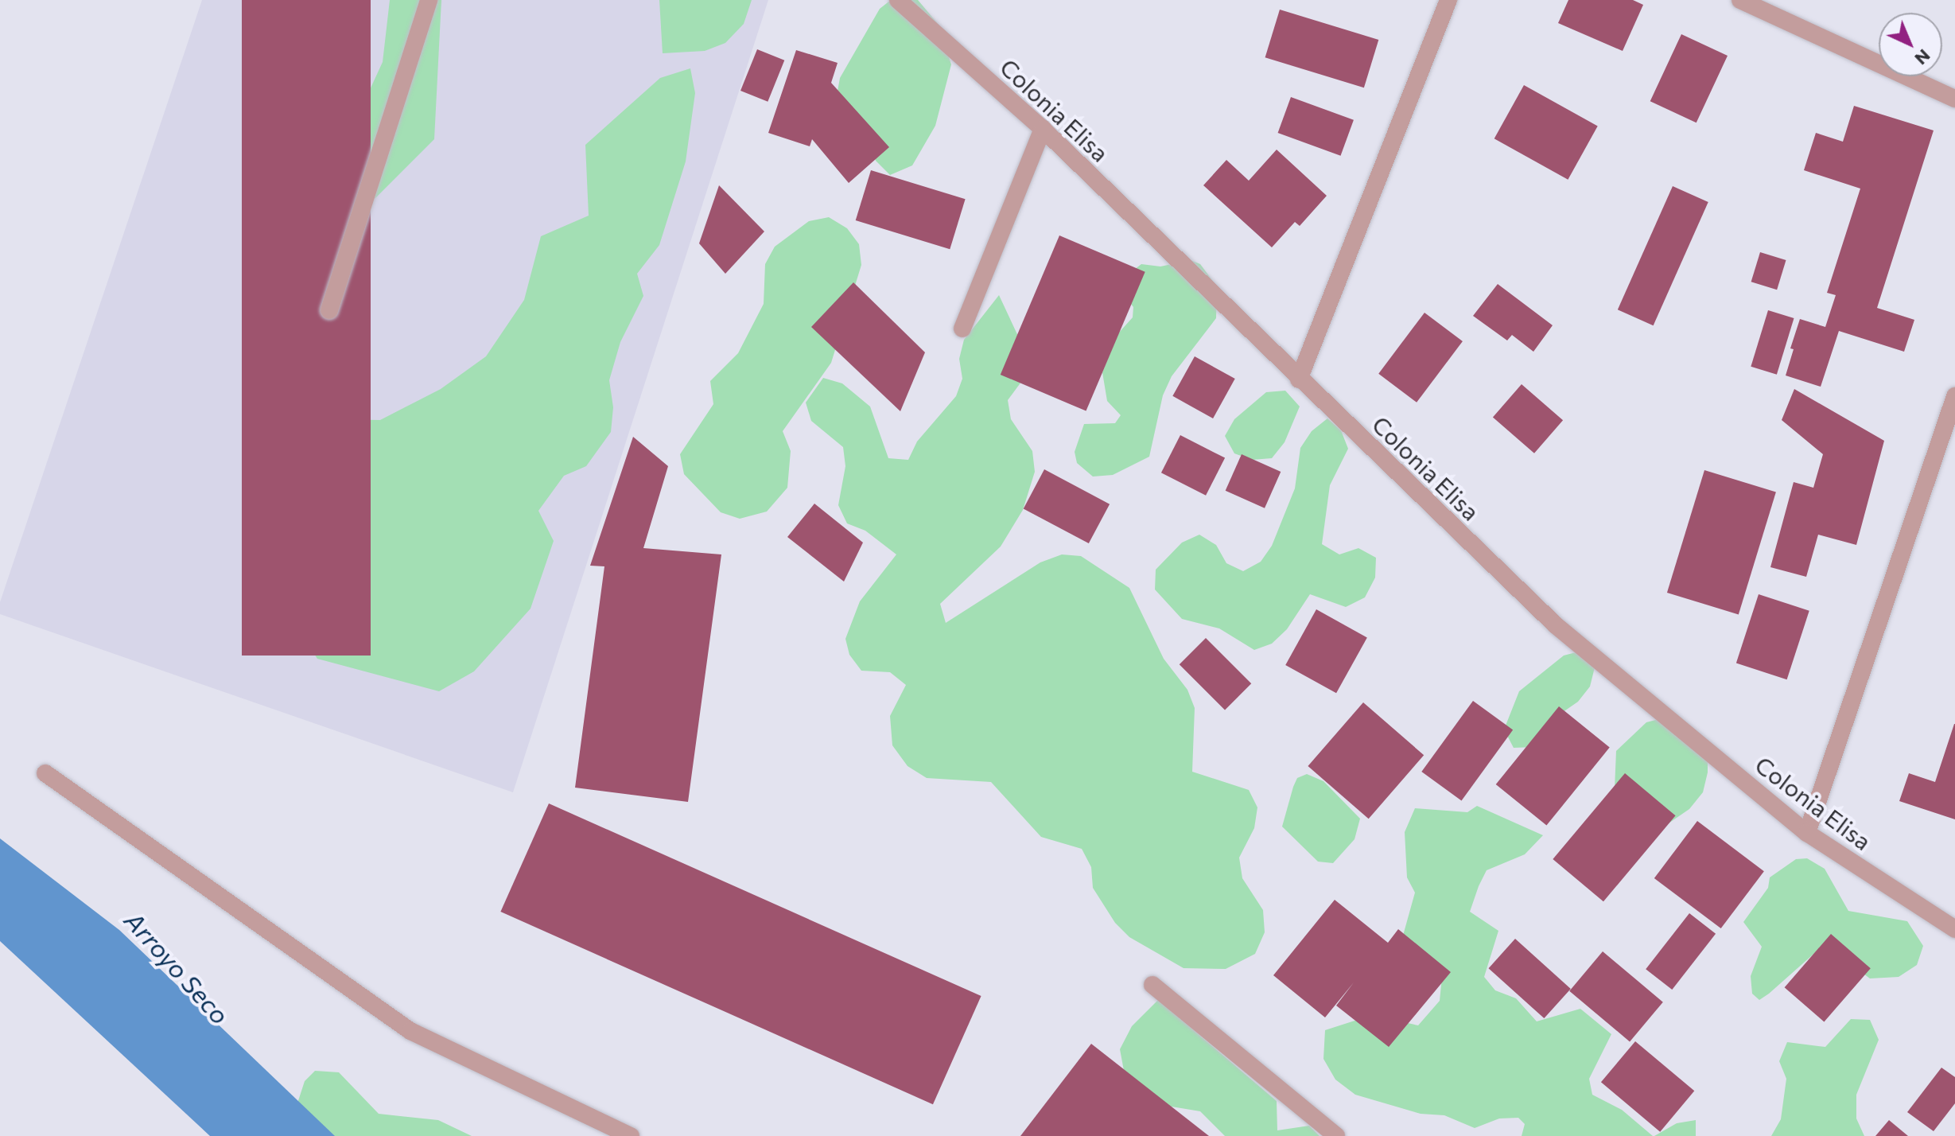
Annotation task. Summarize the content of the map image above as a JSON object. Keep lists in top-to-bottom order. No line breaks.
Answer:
{"streets":{"street":["Colonia Elisa"]},"water":["Arroyo Seco"],"north":"bottom right"}
